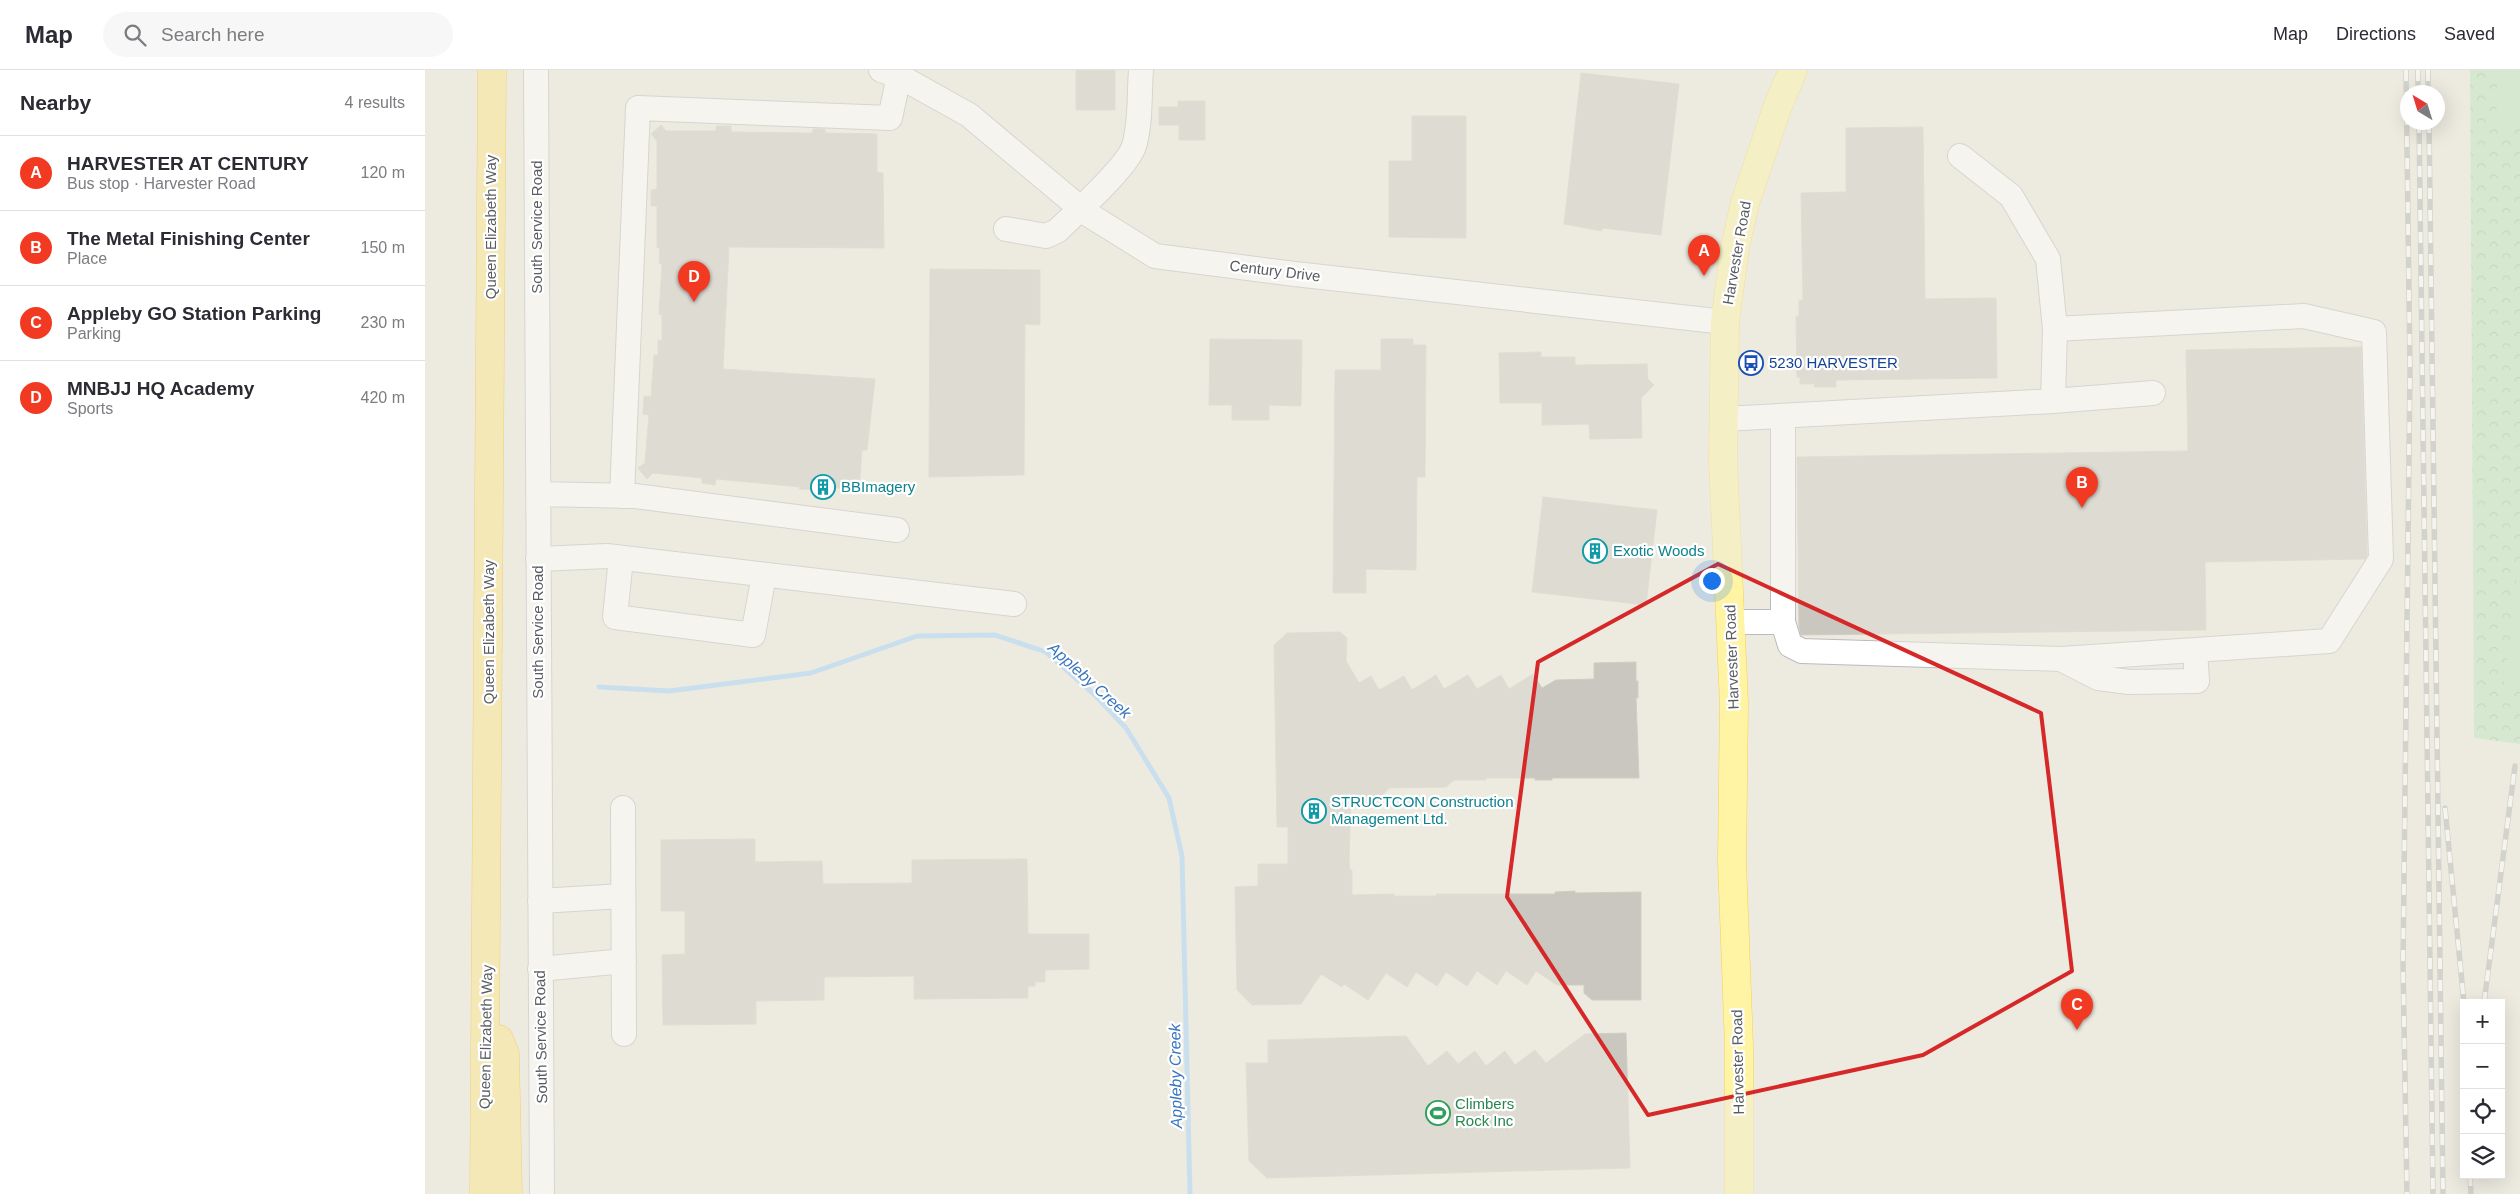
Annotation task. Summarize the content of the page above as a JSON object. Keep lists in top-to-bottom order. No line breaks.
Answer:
{"streets":{"highway":["Queen Elizabeth Way"],"main road":["Harvester Road"],"street":["South Service Road","Century Drive"]},"crossings":[["Harvester Road","Century Drive"]],"water":["Appleby Creek"],"places":{"bus stop":["5230 HARVESTER"],"building":["BBImagery","Exotic Woods","STRUCTCON Construction Management Ltd."],"sports":["Climbers Rock Inc"]},"north":"top left","page":{"header":"Map","search":"Search here","nav":["Map","Directions","Saved"],"heading":["Nearby","4 results"],"list":[{"mark":"A","name":"HARVESTER AT CENTURY","note":"Bus stop · Harvester Road","value":"120 m"},{"mark":"B","name":"The Metal Finishing Center","note":"Place","value":"150 m"},{"mark":"C","name":"Appleby GO Station Parking","note":"Parking","value":"230 m"},{"mark":"D","name":"MNBJJ HQ Academy","note":"Sports","value":"420 m"}],"pins":["A","D","B","C"],"map_buttons":["+","−"]}}
